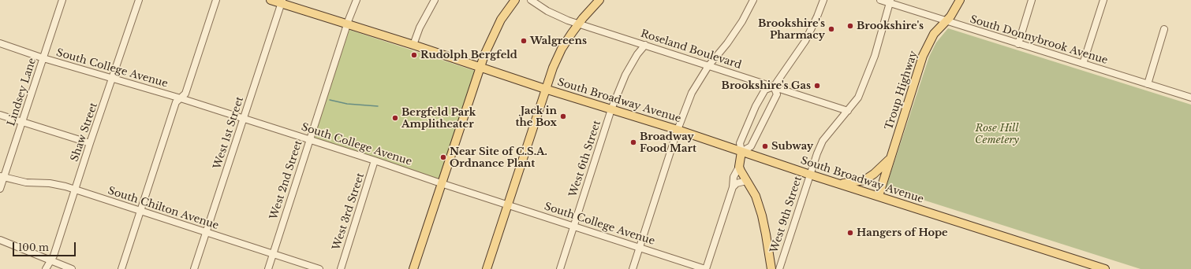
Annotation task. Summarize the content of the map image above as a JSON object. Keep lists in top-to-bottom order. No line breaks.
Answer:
{"streets":{"main road":["Troup Highway","South Broadway Avenue"],"street":["South Donnybrook Avenue","Roseland Boulevard","South College Avenue","Lindsey Lane","Shaw Street","West 1st Street","West 6th Street","West 2nd Street","South Chilton Avenue","West 3rd Street","West 9th Street"]},"crossings":[["South Donnybrook Avenue","Troup Highway"],["South Donnybrook Avenue","West 9th Street"],["Roseland Boulevard","West 6th Street"],["Roseland Boulevard","West 9th Street"],["South College Avenue","Lindsey Lane"],["South College Avenue","Shaw Street"],["South College Avenue","West 1st Street"],["South College Avenue","West 6th Street"],["South College Avenue","West 2nd Street"],["South College Avenue","West 3rd Street"],["Troup Highway","South Broadway Avenue"],["Lindsey Lane","South Chilton Avenue"],["South Broadway Avenue","West 1st Street"],["South Broadway Avenue","West 6th Street"],["South Broadway Avenue","West 2nd Street"],["South Broadway Avenue","West 9th Street"],["Shaw Street","South Chilton Avenue"],["West 1st Street","South Chilton Avenue"],["West 2nd Street","South Chilton Avenue"]],"parks":["Rose Hill Cemetery"],"places":["Brookshire's","Brookshire's Pharmacy","Walgreens","Rudolph Bergfeld","Brookshire's Gas","Jack in the Box","Bergfeld Park Amplitheater","Broadway Food Mart","Subway","Near Site of C.S.A. Ordnance Plant","Hangers of Hope"],"scale_bar":"100 m"}
